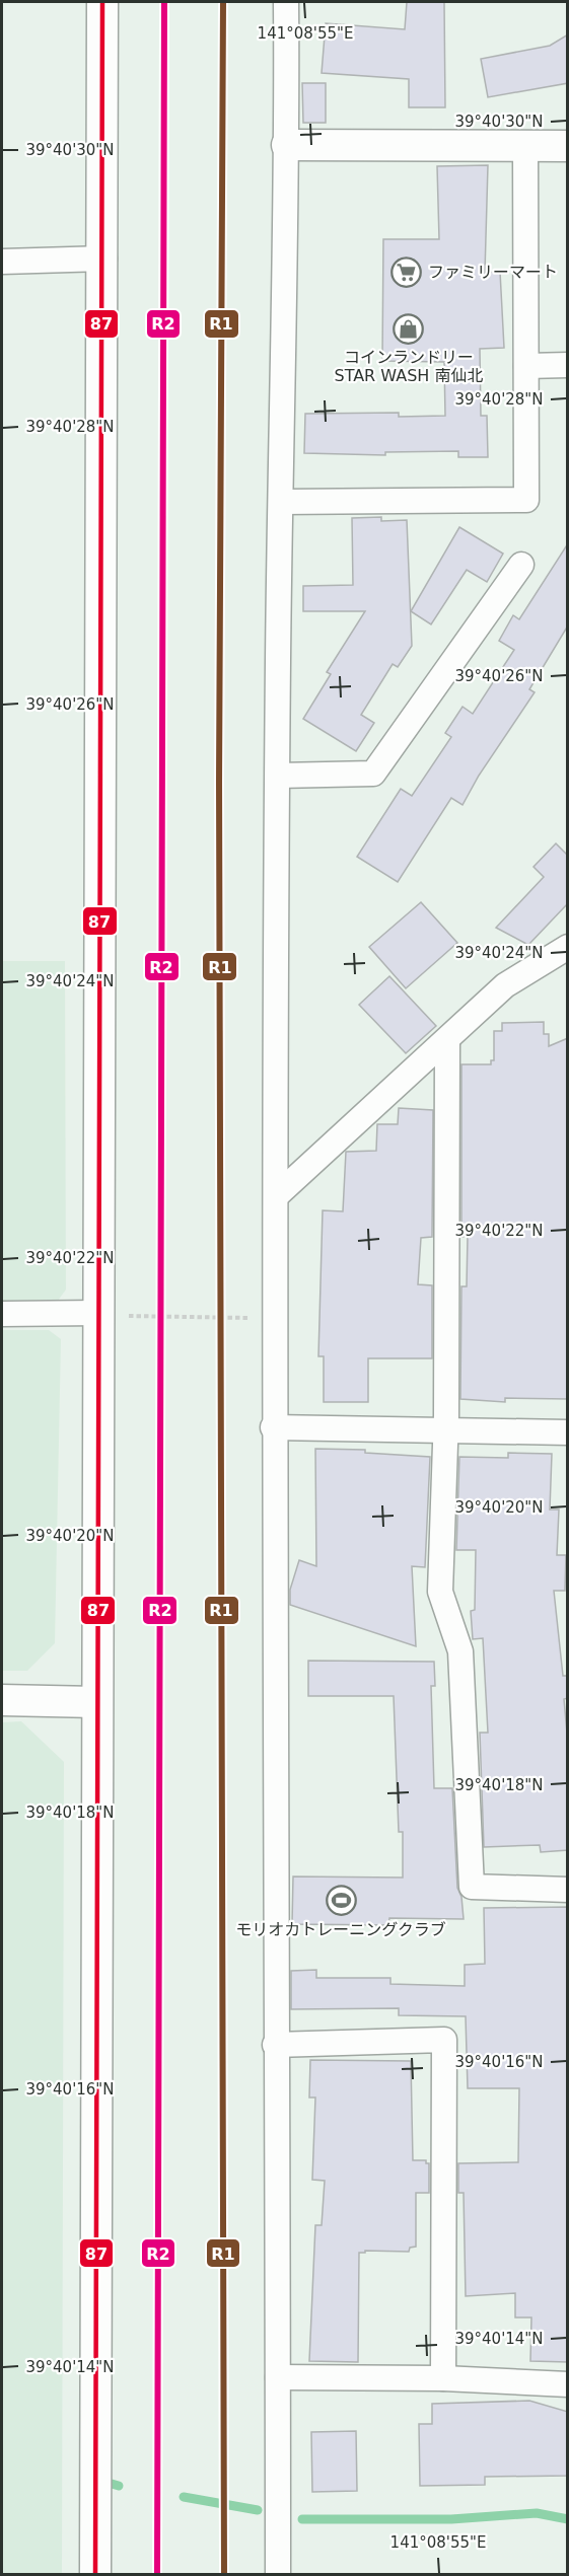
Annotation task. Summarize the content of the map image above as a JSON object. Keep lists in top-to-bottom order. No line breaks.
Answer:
{"places":{"supermarket":["ファミリーマート"],"shop":["コインランドリー STAR WASH 南仙北"],"sports":["モリオカトレーニングクラブ"]},"lines":["transit line R1","transit line R2","transit line 87"],"coordinates":["141°08'55\"E","39°40'30\"N","39°40'28\"N","39°40'26\"N","39°40'24\"N","39°40'22\"N","39°40'20\"N","39°40'18\"N","39°40'16\"N","39°40'14\"N"]}
